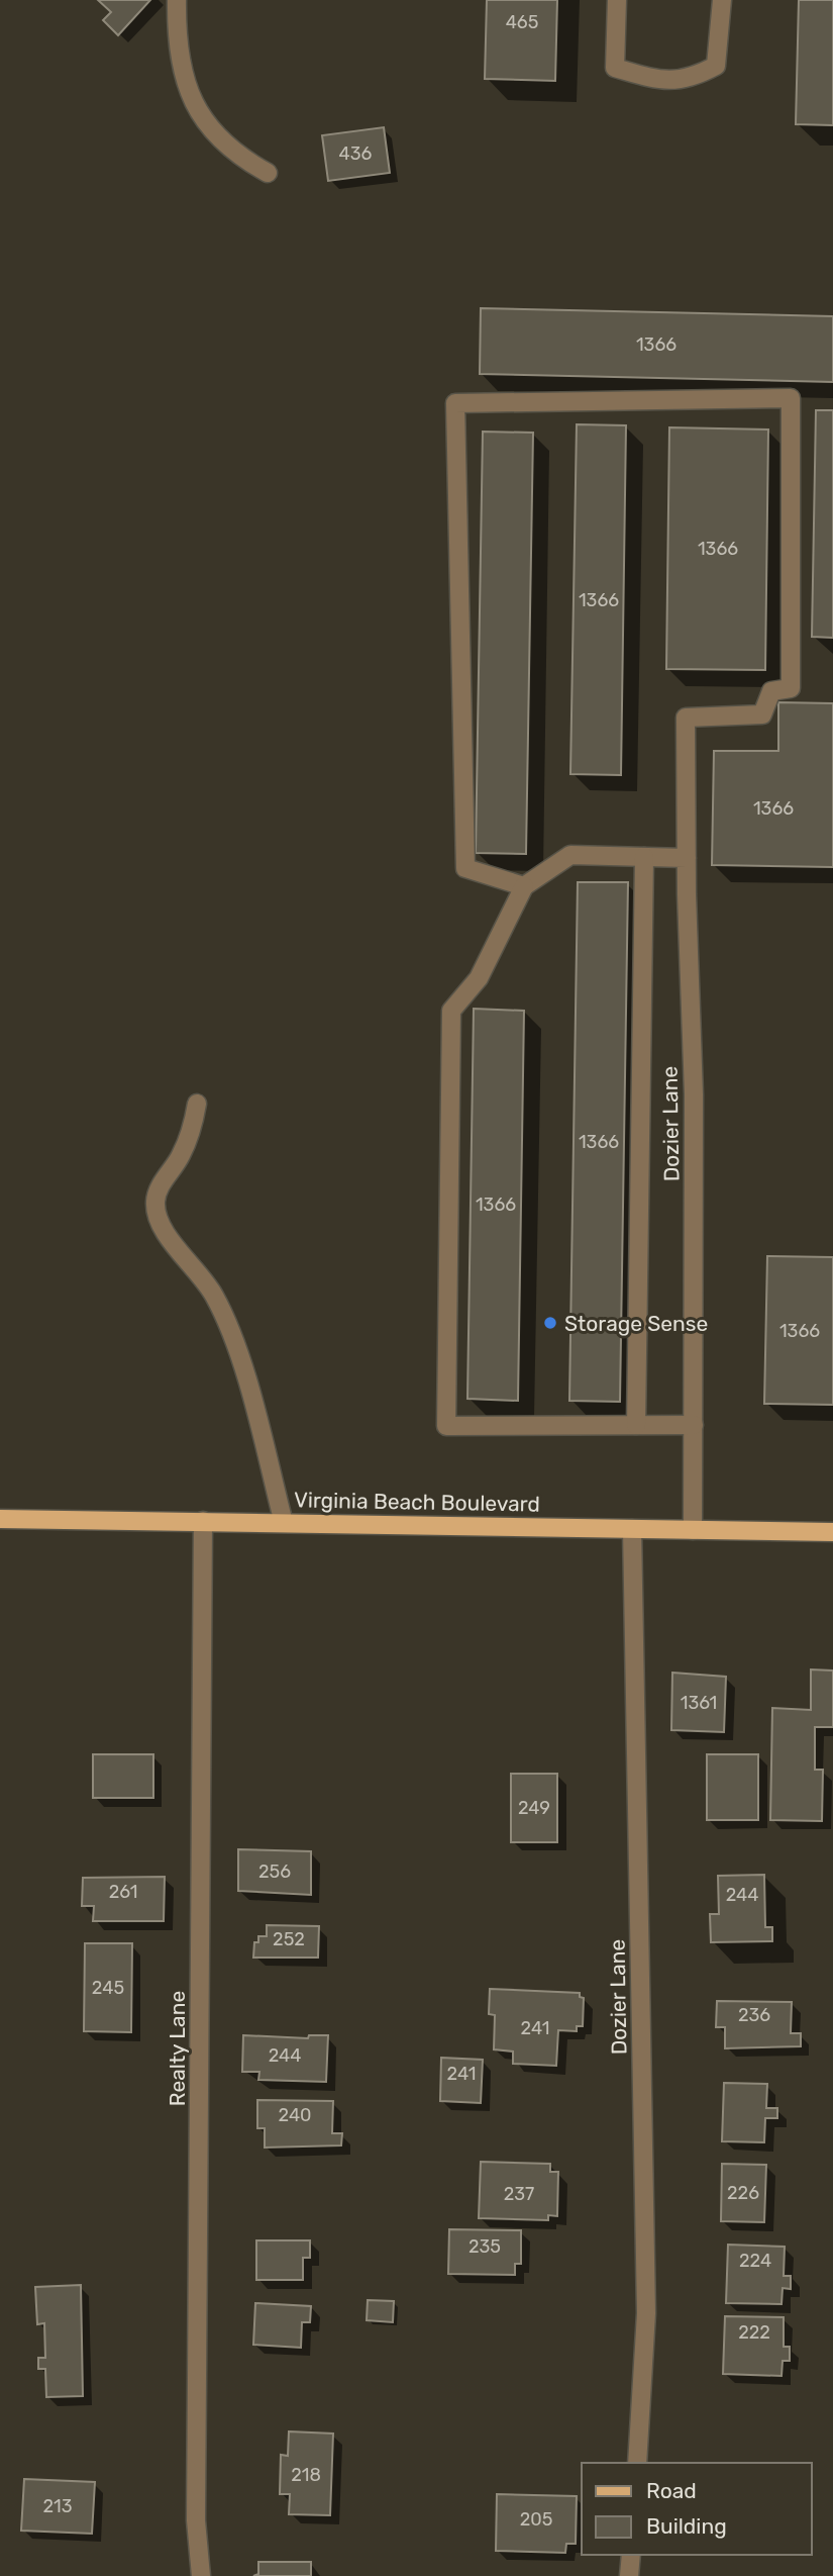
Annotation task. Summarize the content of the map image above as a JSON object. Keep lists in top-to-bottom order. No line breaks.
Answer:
{"streets":{"main road":["Virginia Beach Boulevard"],"street":["Dozier Lane","Realty Lane"]},"crossings":[["Dozier Lane","Virginia Beach Boulevard"],["Virginia Beach Boulevard","Realty Lane"]],"places":["Storage Sense"],"house_numbers":["465","436","1366","1366","1366","1366","1366","1366","1366","1361","249","256","261","244","252","245","236","241","244","241","240","226","237","235","224","222","218","213","205"],"legend":["Road","Building"]}
